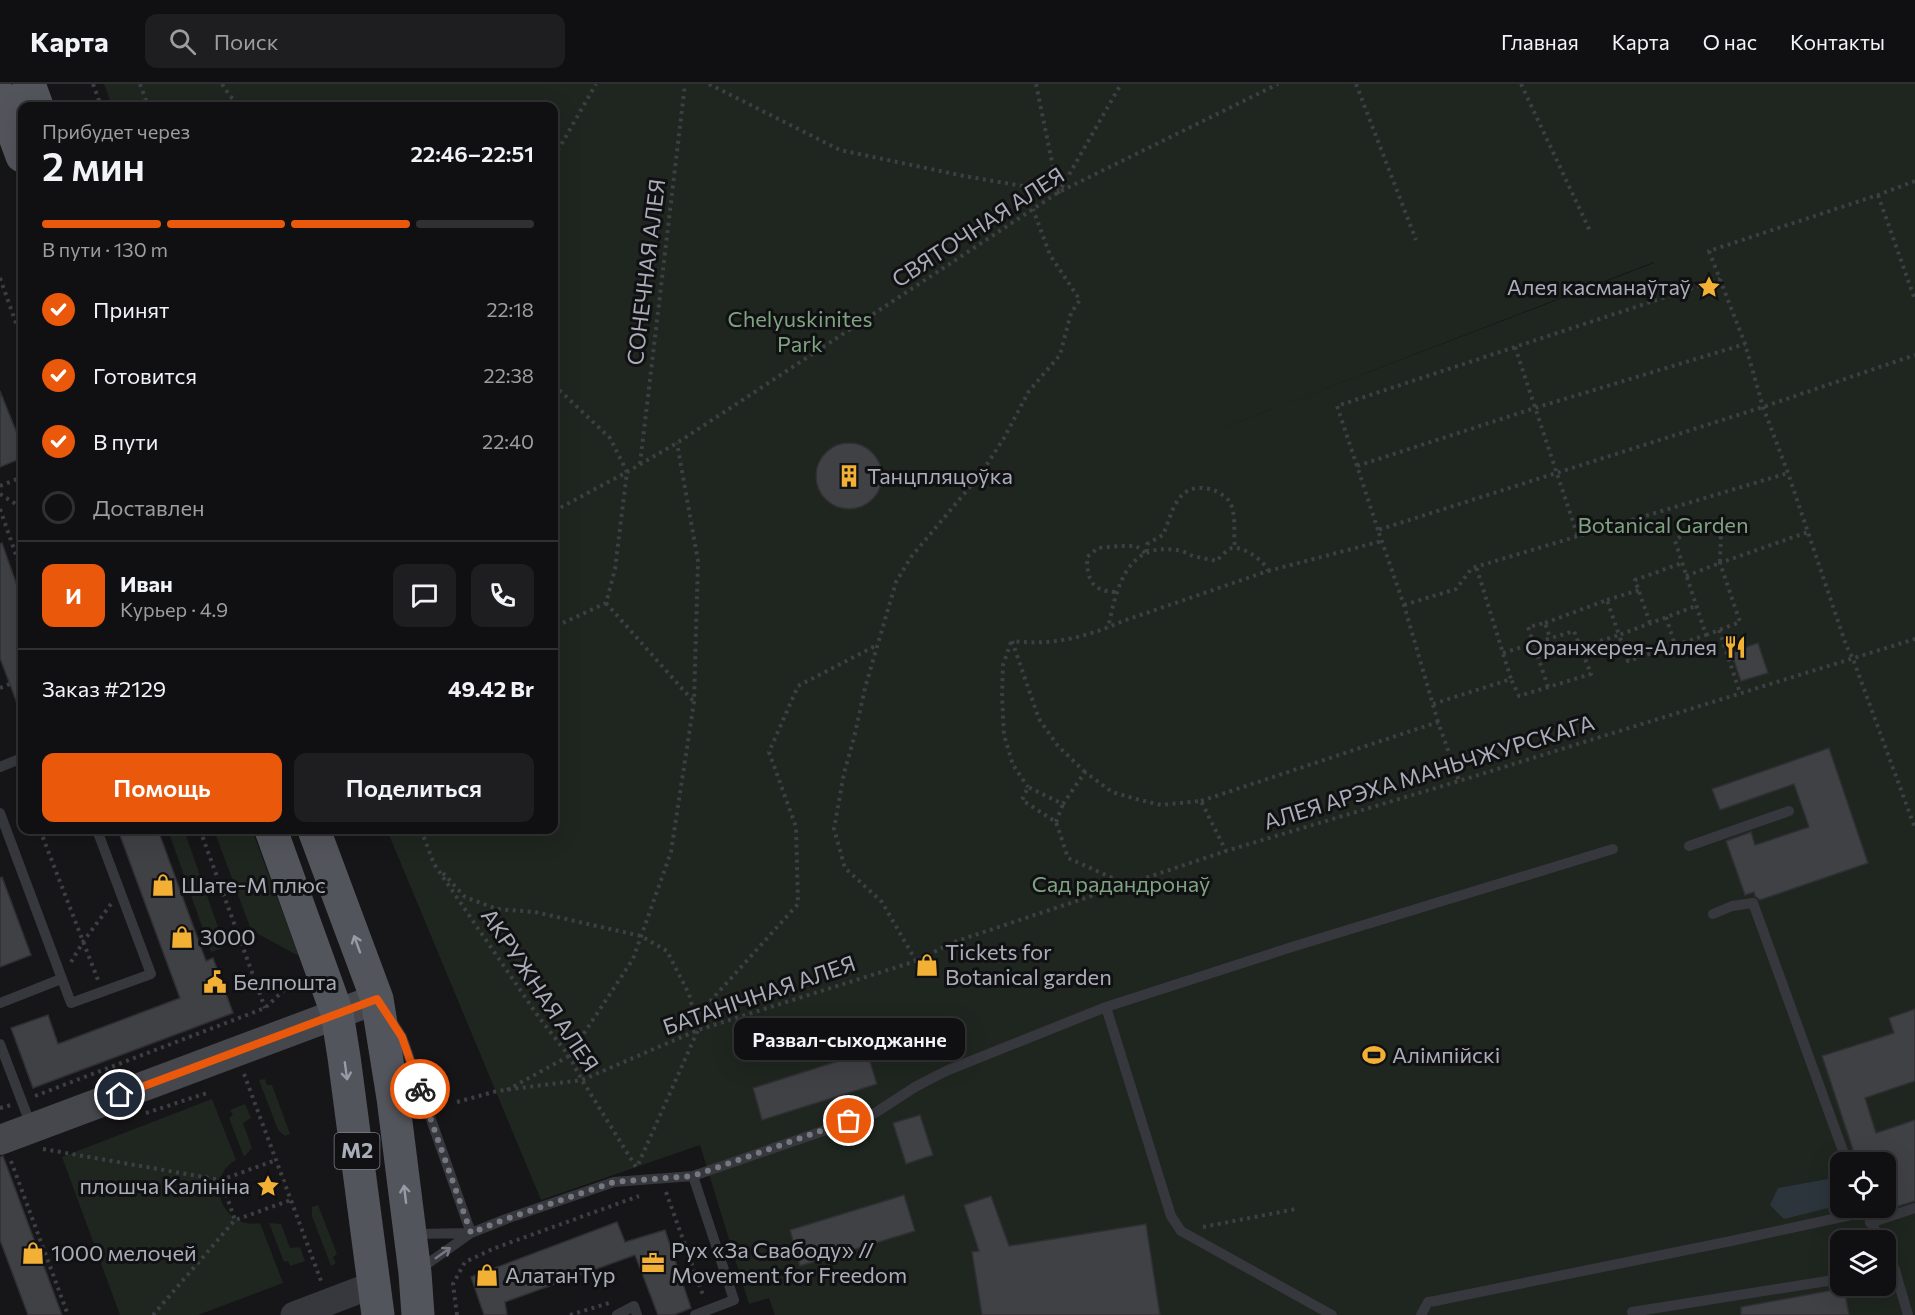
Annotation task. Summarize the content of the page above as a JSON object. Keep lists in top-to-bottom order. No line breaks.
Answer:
{"streets":{"main road":["М2"],"path":["СВЯТОЧНАЯ АЛЕЯ","СОНЕЧНАЯ АЛЕЯ","АЛЕЯ АРЭХА МАНЬЧЖУРСКАГА","АКРУЖНАЯ АЛЕЯ","БАТАНІЧНАЯ АЛЕЯ"]},"crossings":[["СВЯТОЧНАЯ АЛЕЯ","СОНЕЧНАЯ АЛЕЯ"],["АЛЕЯ АРЭХА МАНЬЧЖУРСКАГА","БАТАНІЧНАЯ АЛЕЯ"],["АКРУЖНАЯ АЛЕЯ","БАТАНІЧНАЯ АЛЕЯ"]],"parks":["Chelyuskinites Park","Botanical Garden","Сад радандронаў"],"places":{"place":["Алея касманаўтаў","плошча Калініна"],"building":["Танцпляцоўка"],"restaurant":["Оранжерея-Аллея"],"shop":["Шате-М плюс","3000","Tickets for Botanical garden","1000 мелочей","АлатанТур"],"public building":["Белпошта"],"sports":["Алімпійскі"],"other":["Развал-сыходжанне"],"office":["Рух «За Свабоду» // Movement for Freedom"]},"page":{"header":"Карта","search":"Поиск","nav":["Главная","Карта","О нас","Контакты"],"heading":["2 мин","Прибудет через","22:46–22:51"],"panel":["Иван","Курьер · 4.9","Заказ #2129","49.42 Br"],"bar":"В пути · 130 m","list":[["Принят","22:18"],["Готовится","22:38"],["В пути","22:40"],"Доставлен"],"round":"И","buttons":["Помощь","Поделиться"],"bubble":"Развал-сыходжанне"}}
